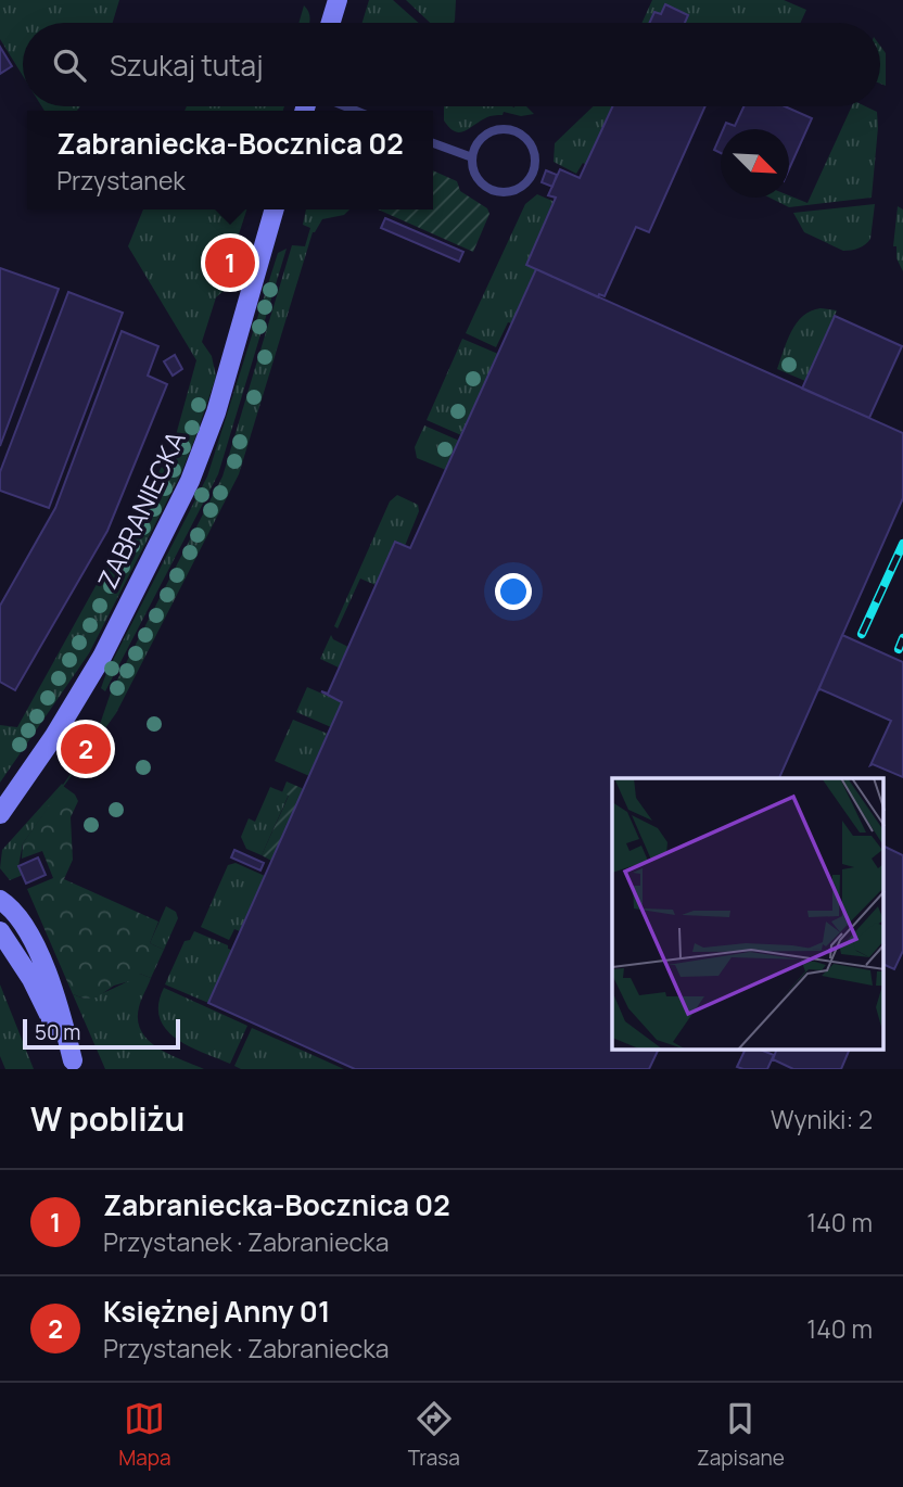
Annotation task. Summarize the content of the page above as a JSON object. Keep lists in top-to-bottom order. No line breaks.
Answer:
{"streets":{"main road":["ZABRANIECKA"]},"scale_bar":"50 m","north":"bottom right","page":{"search":"Szukaj tutaj","popup":["Zabraniecka-Bocznica 02","Przystanek"],"pins":["1","2"],"scale":"50 m","heading":["W pobliżu","Wyniki: 2"],"list":[{"mark":"1","name":"Zabraniecka-Bocznica 02","note":"Przystanek · Zabraniecka","value":"140 m"},{"mark":"2","name":"Księżnej Anny 01","note":"Przystanek · Zabraniecka","value":"140 m"}],"nav":["Mapa","Trasa","Zapisane"]}}
